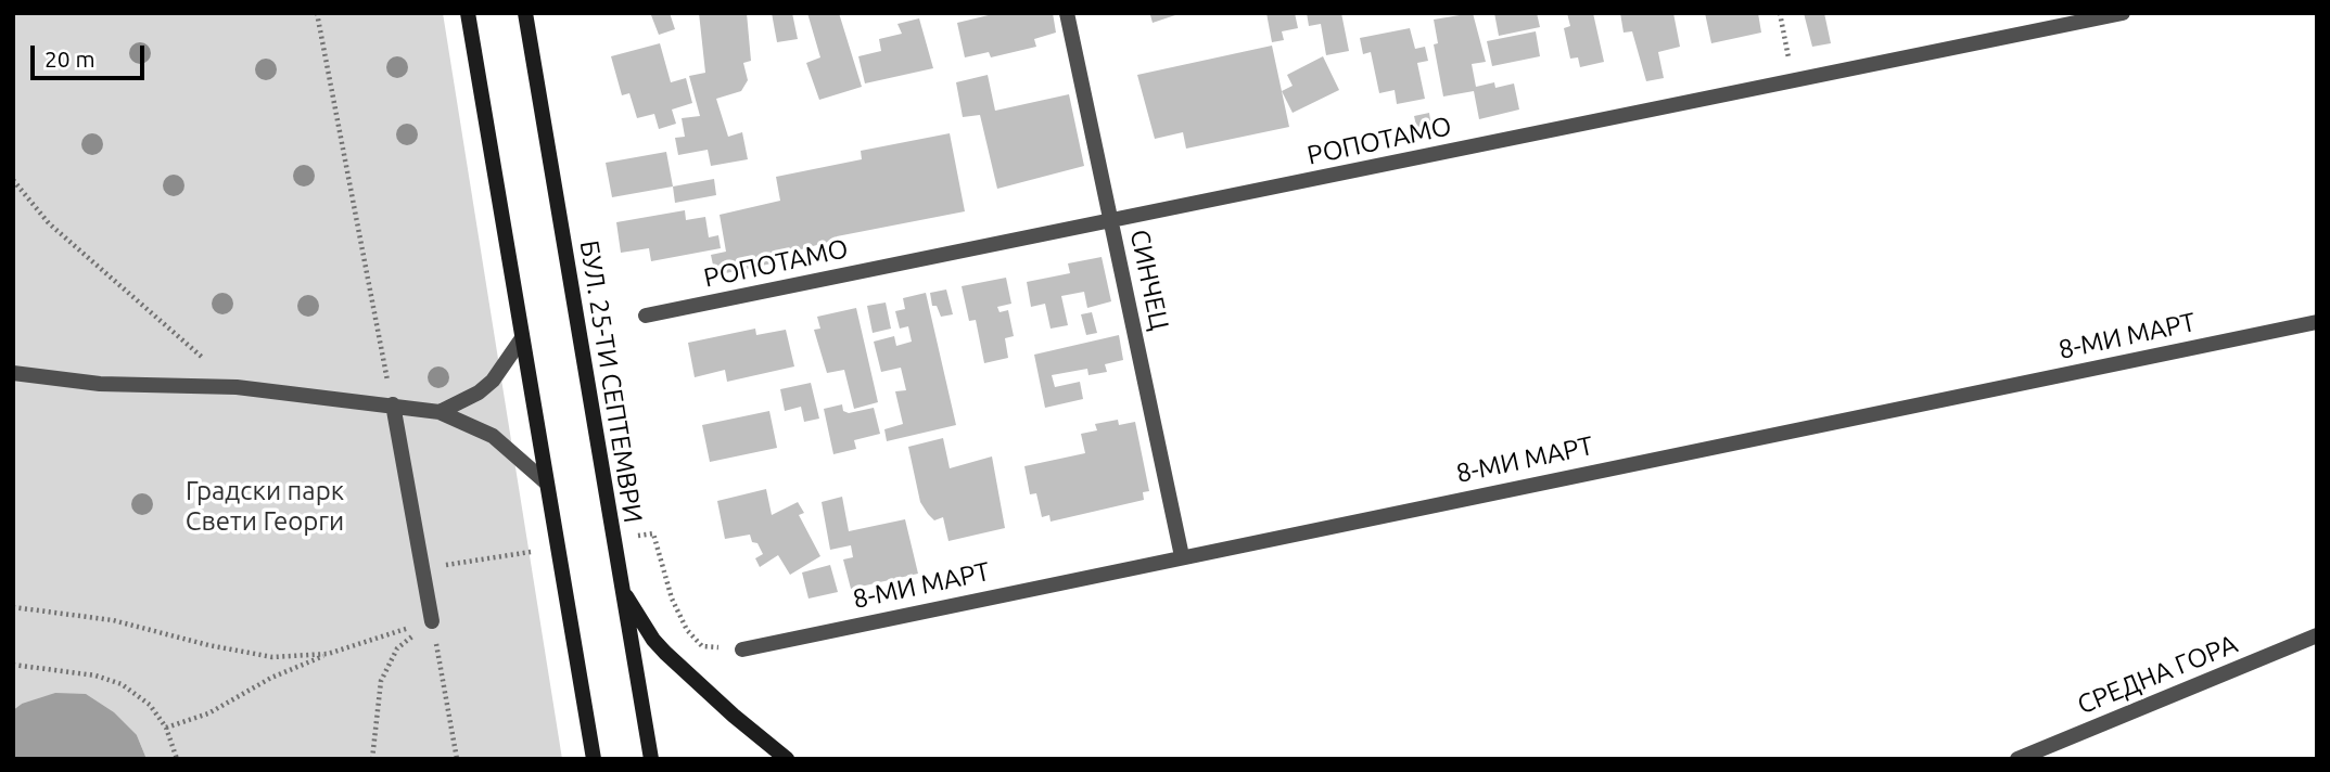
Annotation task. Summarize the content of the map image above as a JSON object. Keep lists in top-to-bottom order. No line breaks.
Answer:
{"streets":{"main road":["БУЛ. 25-ТИ СЕПТЕМВРИ"],"street":["РОПОТАМО","СИНЧЕЦ","8-МИ МАРТ","СРЕДНА ГОРА"]},"crossings":[["РОПОТАМО","СИНЧЕЦ"],["СИНЧЕЦ","8-МИ МАРТ"]],"parks":["Градски парк Свети Георги"],"scale_bar":"20 m"}
